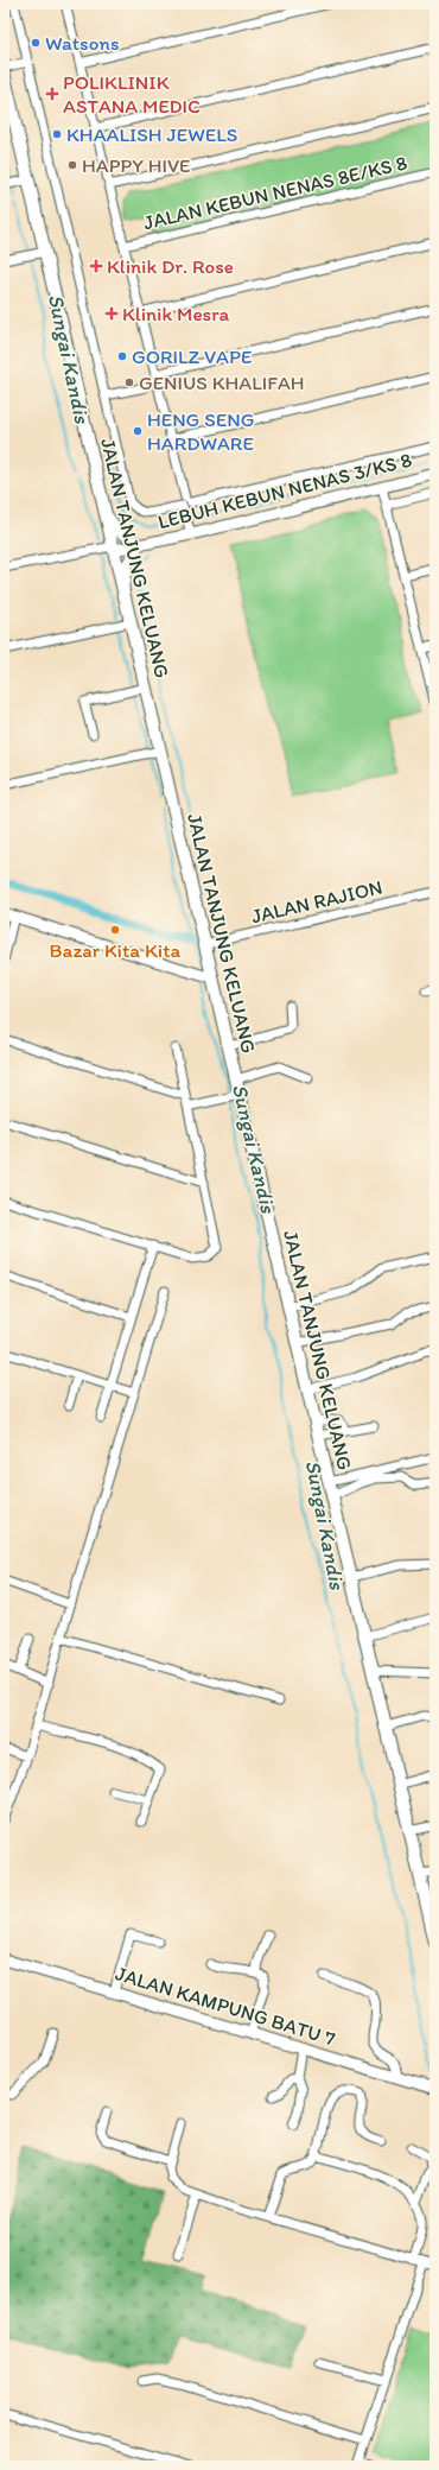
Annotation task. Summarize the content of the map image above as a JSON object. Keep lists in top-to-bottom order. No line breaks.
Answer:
{"streets":{"main road":["JALAN TANJUNG KELUANG"],"street":["JALAN KEBUN NENAS 8E/KS 8","LEBUH KEBUN NENAS 3/KS 8","JALAN RAJION","JALAN KAMPUNG BATU 7"]},"crossings":[["LEBUH KEBUN NENAS 3/KS 8","JALAN TANJUNG KELUANG"],["JALAN TANJUNG KELUANG","JALAN RAJION"]],"water":["Sungai Kandis"],"places":{"other":["Watsons","KHAALISH JEWELS","HAPPY HIVE","GORILZ VAPE","GENIUS KHALIFAH","HENG SENG HARDWARE","Bazar Kita Kita"],"health":["POLIKLINIK ASTANA MEDIC","Klinik Dr. Rose","Klinik Mesra"]}}
